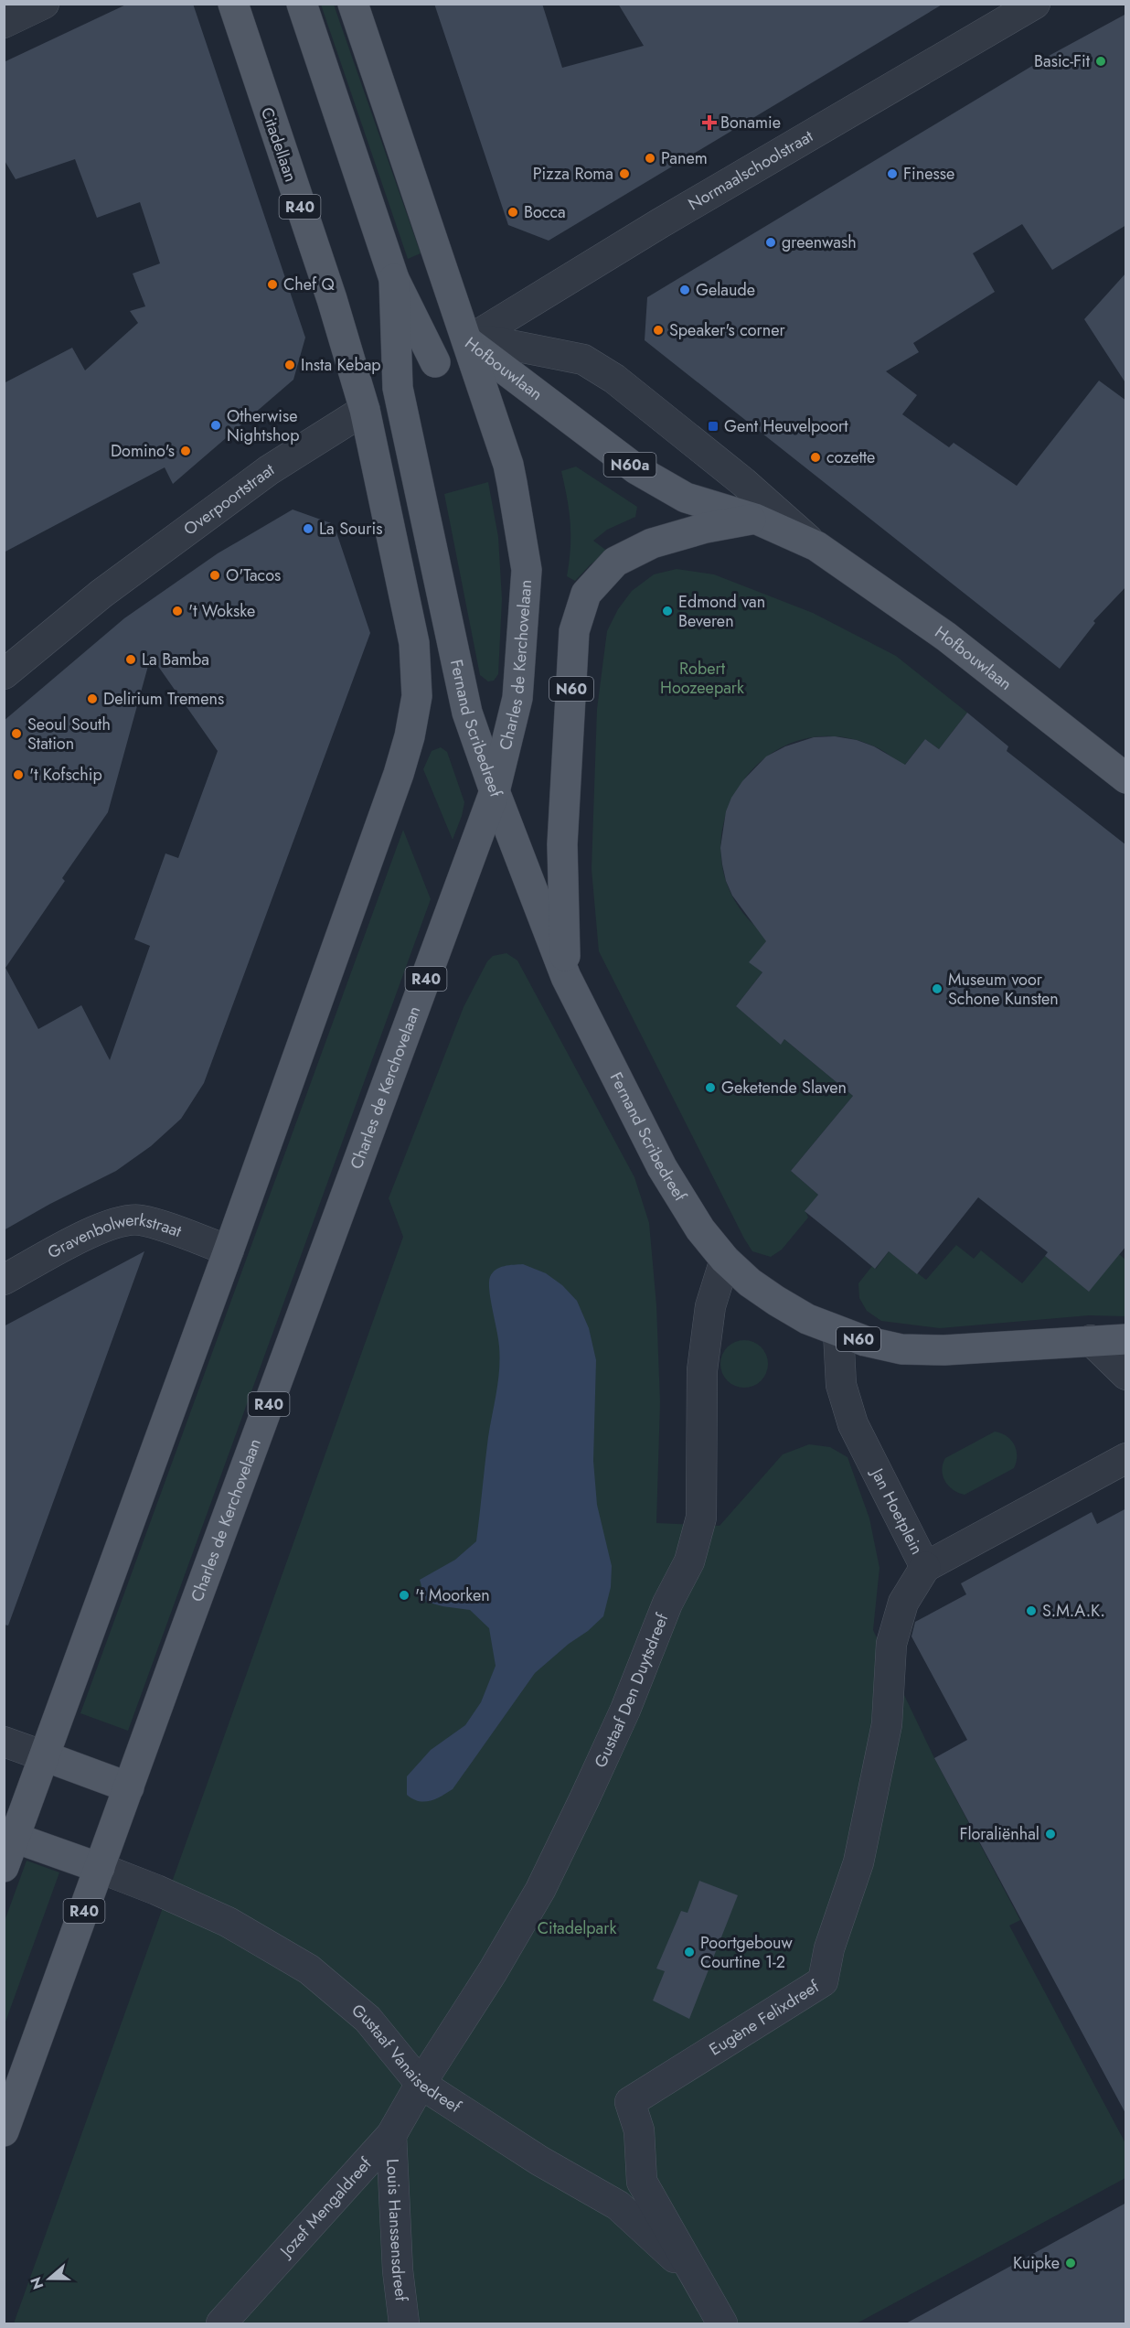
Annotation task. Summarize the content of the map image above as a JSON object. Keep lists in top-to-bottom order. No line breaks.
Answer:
{"streets":{"main road":["Citadellaan","R40","Hofbouwlaan","N60a","Overpoortstraat","Charles de Kerchovelaan","N60","Fernand Scribedreef"],"street":["Normaalschoolstraat","Gravenbolwerkstraat","Jan Hoetplein","Gustaaf Den Duytsdreef","Eugène Felixdreef","Gustaaf Vanaisedreef","Jozef Mengaldreef","Louis Hanssensdreef"]},"crossings":[["Citadellaan","R40"],["Citadellaan","Overpoortstraat"],["Normaalschoolstraat","R40"],["Normaalschoolstraat","Hofbouwlaan"],["Normaalschoolstraat","Overpoortstraat"],["Normaalschoolstraat","Charles de Kerchovelaan"],["R40","Hofbouwlaan"],["R40","Overpoortstraat"],["R40","Charles de Kerchovelaan"],["R40","Gravenbolwerkstraat"],["Hofbouwlaan","Overpoortstraat"],["Hofbouwlaan","Charles de Kerchovelaan"],["Hofbouwlaan","N60"],["Overpoortstraat","Charles de Kerchovelaan"],["Overpoortstraat","Fernand Scribedreef"],["Charles de Kerchovelaan","Fernand Scribedreef"],["Charles de Kerchovelaan","Gustaaf Vanaisedreef"],["N60","Fernand Scribedreef"],["Fernand Scribedreef","Jan Hoetplein"],["Fernand Scribedreef","Gustaaf Den Duytsdreef"],["Jan Hoetplein","Eugène Felixdreef"],["Gustaaf Den Duytsdreef","Gustaaf Vanaisedreef"],["Gustaaf Den Duytsdreef","Jozef Mengaldreef"],["Eugène Felixdreef","Gustaaf Vanaisedreef"],["Gustaaf Vanaisedreef","Jozef Mengaldreef"],["Jozef Mengaldreef","Louis Hanssensdreef"]],"parks":["Robert Hoozeepark","Citadelpark"],"places":{"other":["Basic-Fit","Panem","Pizza Roma","Finesse","Bocca","greenwash","Chef Q","Gelaude","Speaker's corner","Insta Kebap","Otherwise Nightshop","Domino's","cozette","La Souris","O'Tacos","'t Wokske","Edmond van Beveren","La Bamba","Delirium Tremens","Seoul South Station","'t Kofschip","Museum voor Schone Kunsten","Geketende Slaven","'t Moorken","S.M.A.K.","Floraliënhal","Poortgebouw Courtine 1-2","Kuipke"],"health":["Bonamie"],"transit":["Gent Heuvelpoort"]},"north":"left"}
